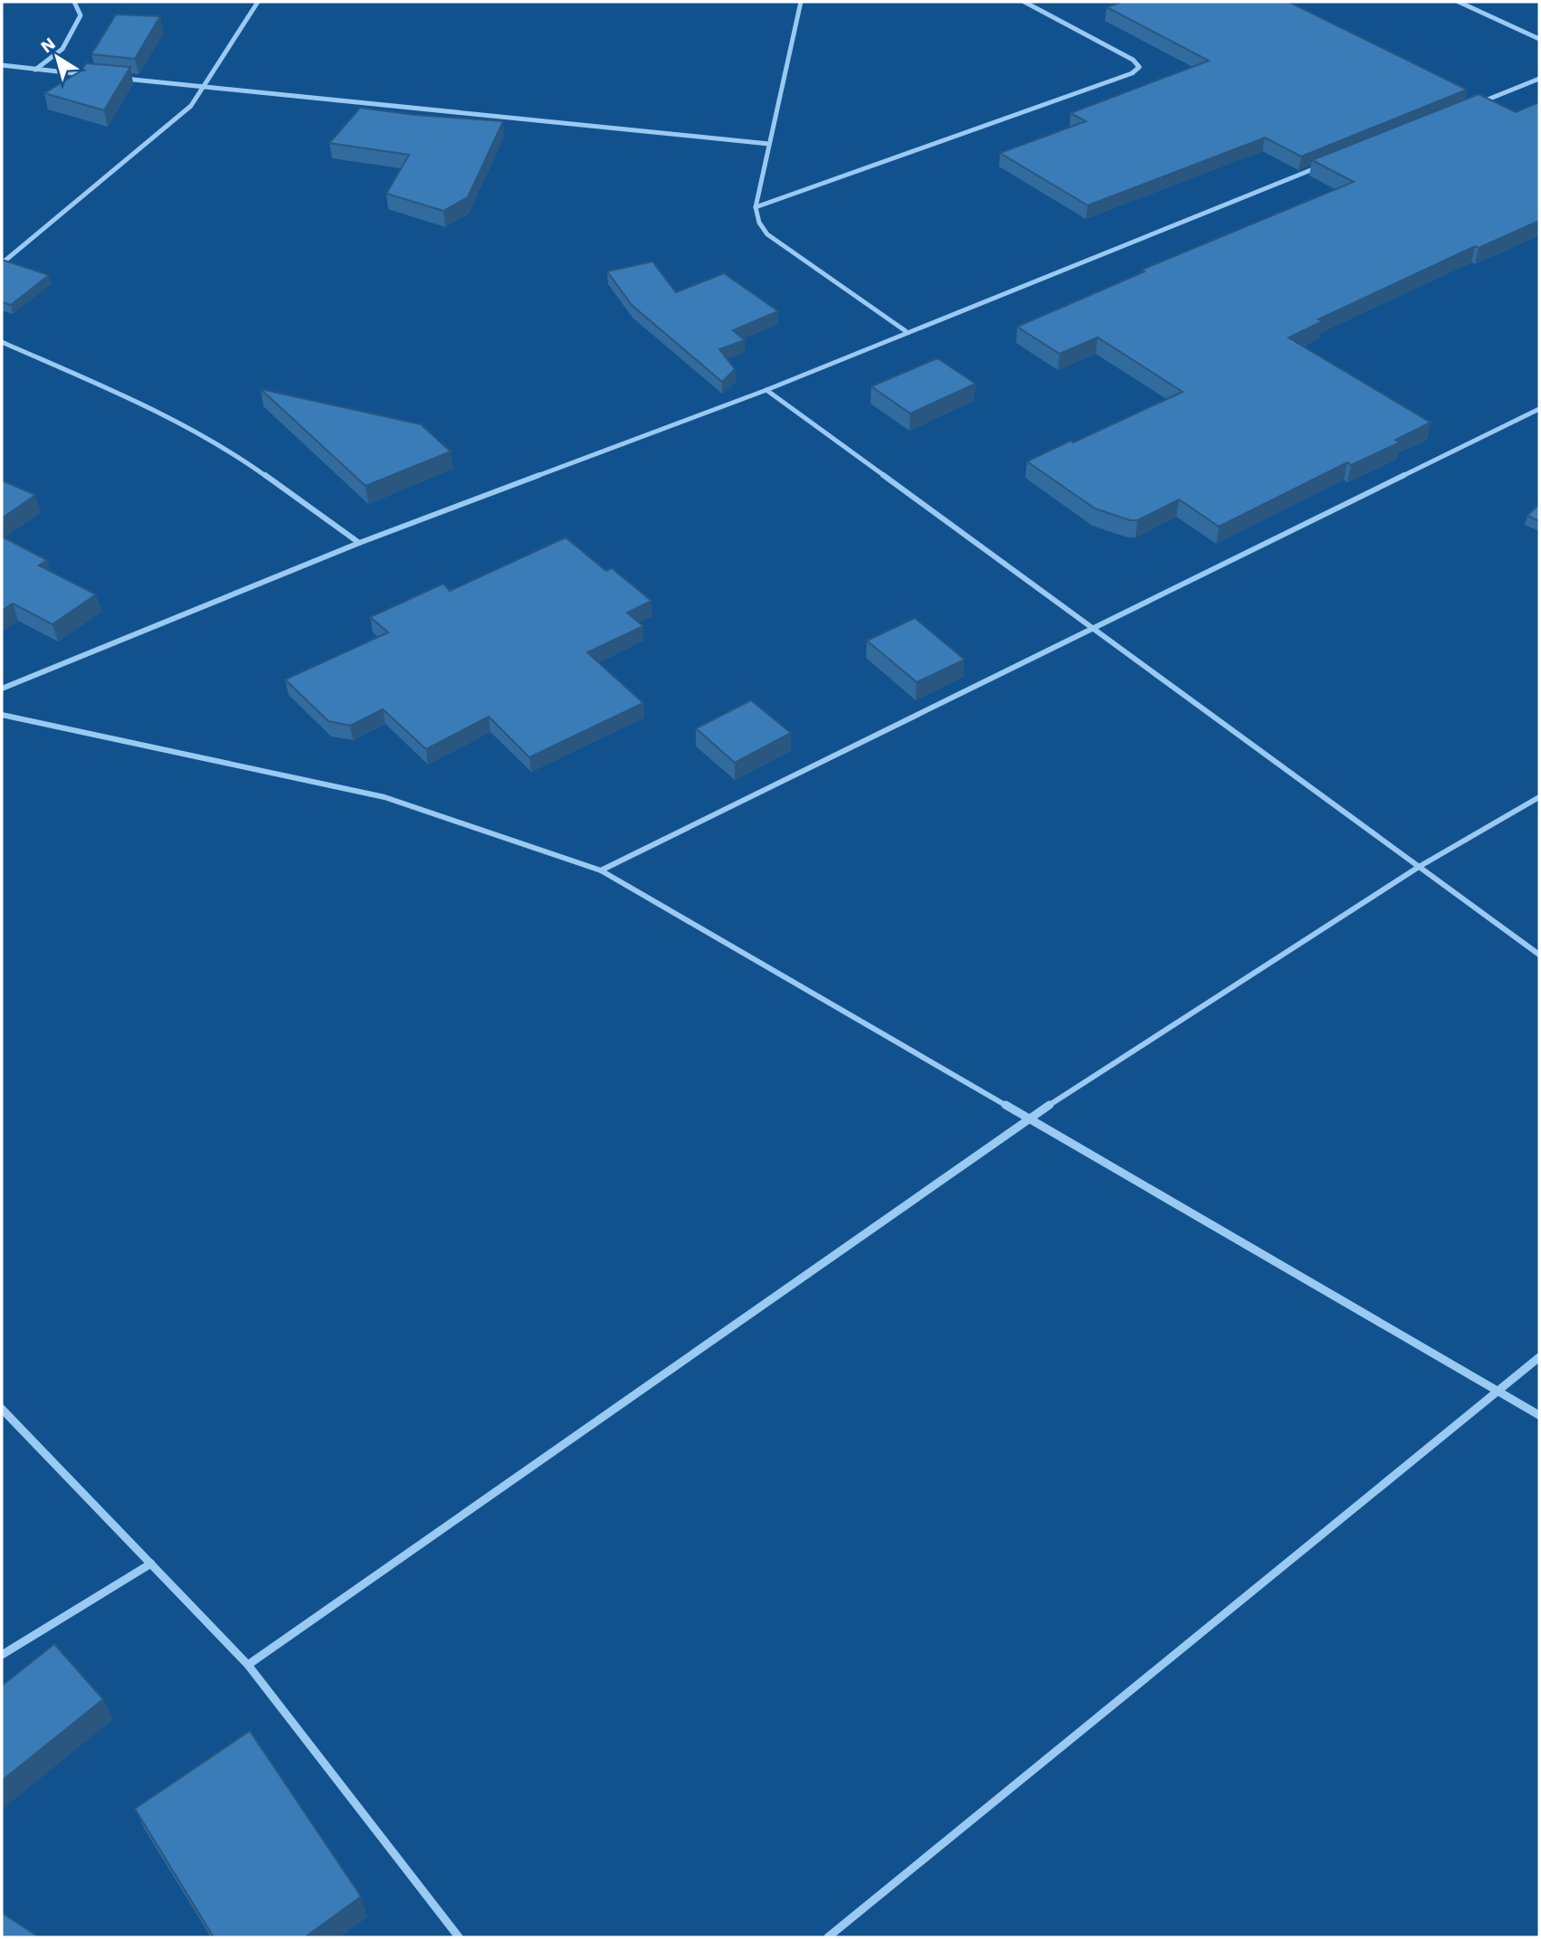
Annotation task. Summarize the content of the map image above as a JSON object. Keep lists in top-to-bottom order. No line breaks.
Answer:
{"north":"top left"}
